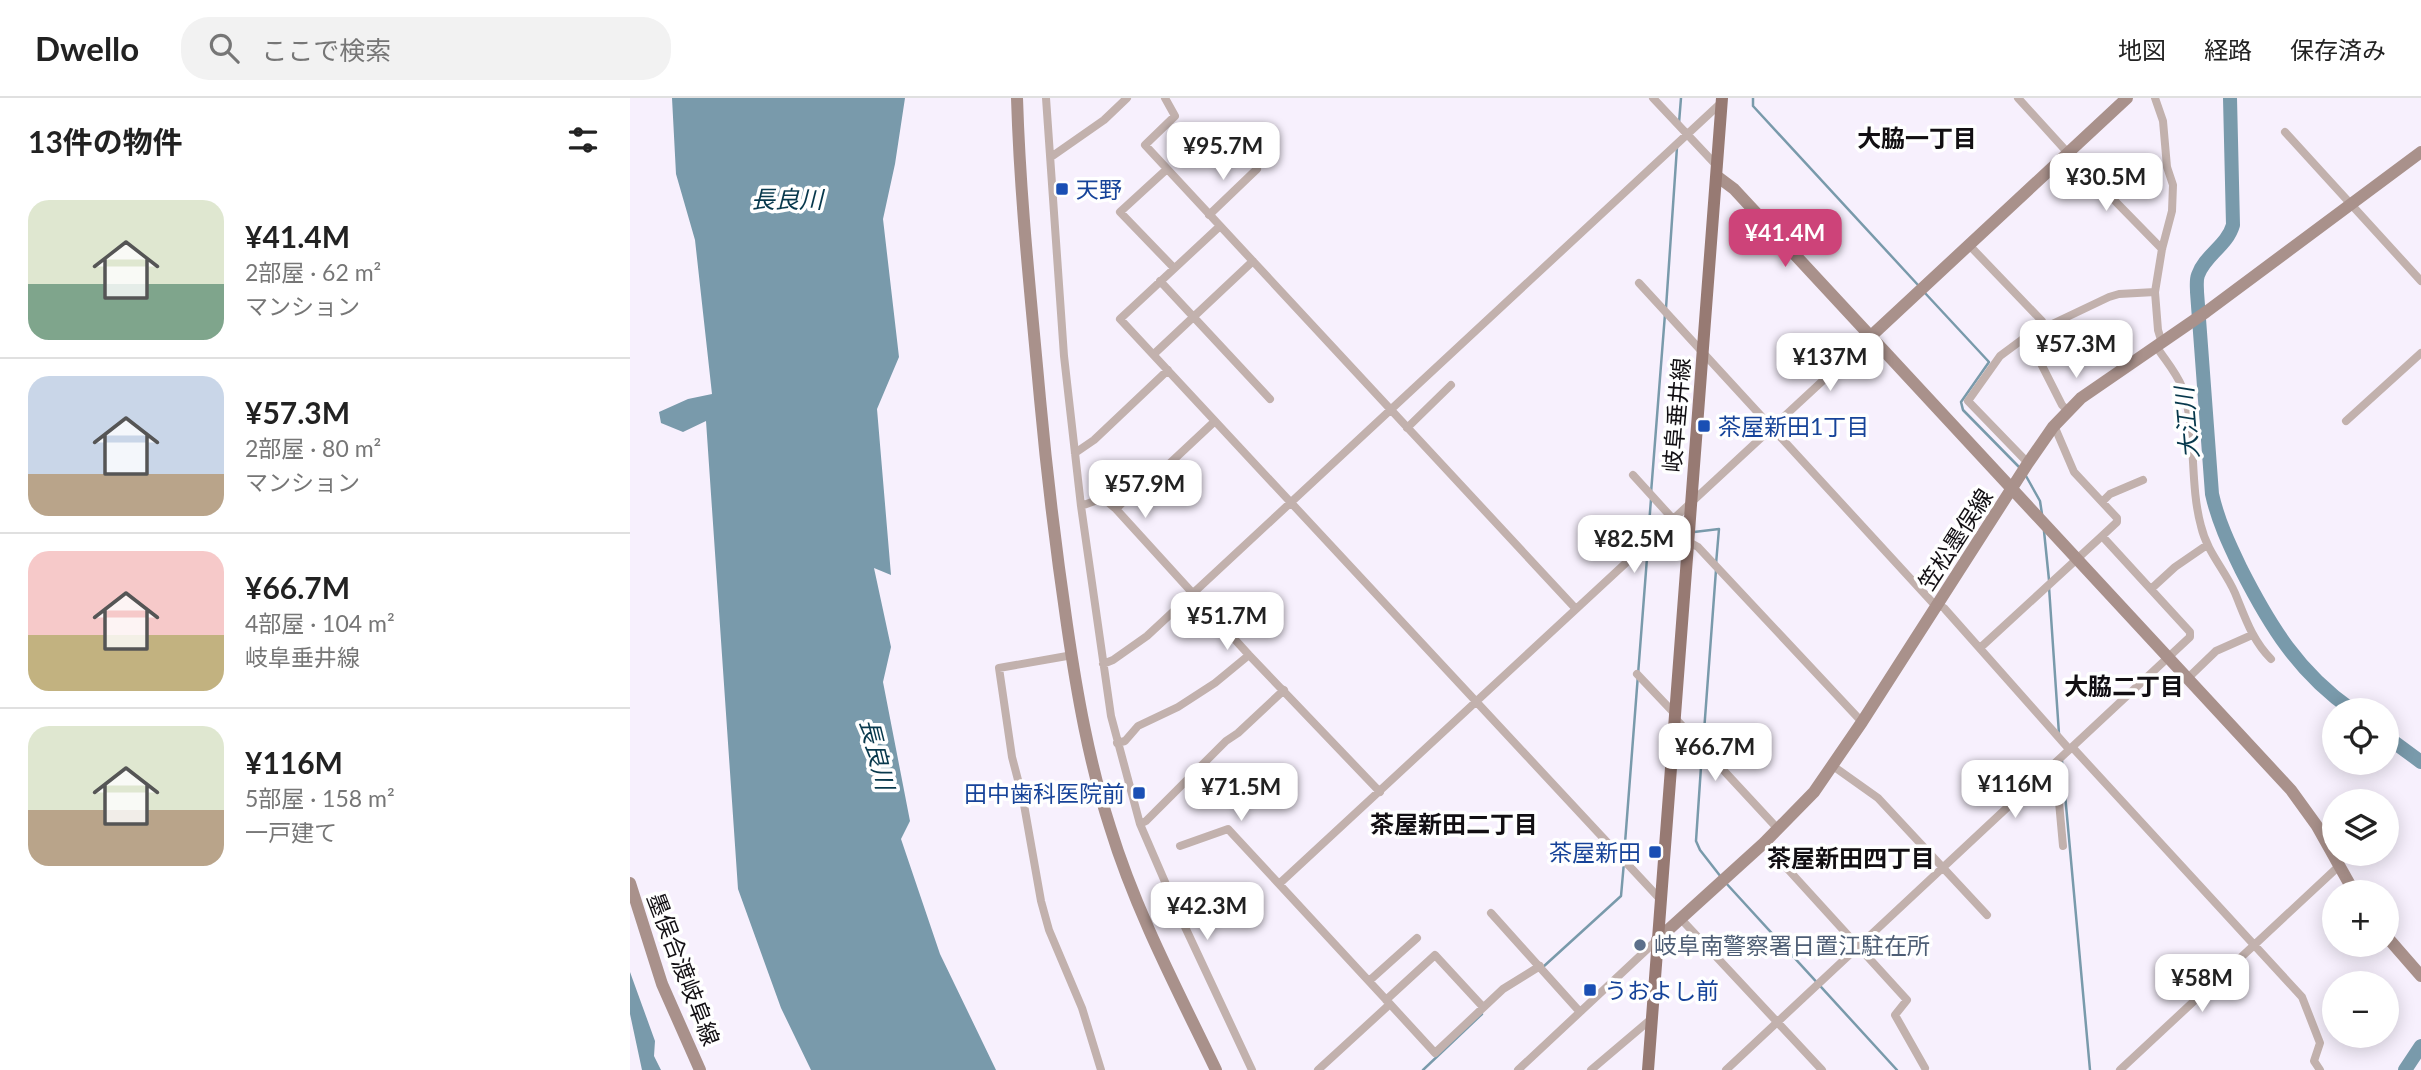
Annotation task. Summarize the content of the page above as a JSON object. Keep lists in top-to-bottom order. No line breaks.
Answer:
{"streets":{"main road":["岐阜垂井線"],"street":["笠松墨俣線","墨俣合渡岐阜線"]},"crossings":[["岐阜垂井線","笠松墨俣線"]],"districts":["大脇一丁目","大脇二丁目","茶屋新田二丁目","茶屋新田四丁目"],"water":["長良川","大江川"],"places":{"transit":["天野","茶屋新田1丁目","田中歯科医院前","茶屋新田","うおよし前"],"other":["岐阜南警察署日置江駐在所"]},"page":{"header":"Dwello","search":"ここで検索","nav":["地図","経路","保存済み"],"heading":"13件の物件","price":["¥95.7M","¥30.5M","¥41.4M","¥57.3M","¥137M","¥57.9M","¥82.5M","¥51.7M","¥66.7M","¥116M","¥71.5M","¥42.3M","¥58M"],"list":[{"name":"¥41.4M","note":"2部屋 · 62 m² · マンション"},{"name":"¥57.3M","note":"2部屋 · 80 m² · マンション"},{"name":"¥66.7M","note":"4部屋 · 104 m² · 岐阜垂井線"},{"name":"¥116M","note":"5部屋 · 158 m² · 一戸建て"}],"map_buttons":["+","−"]}}
